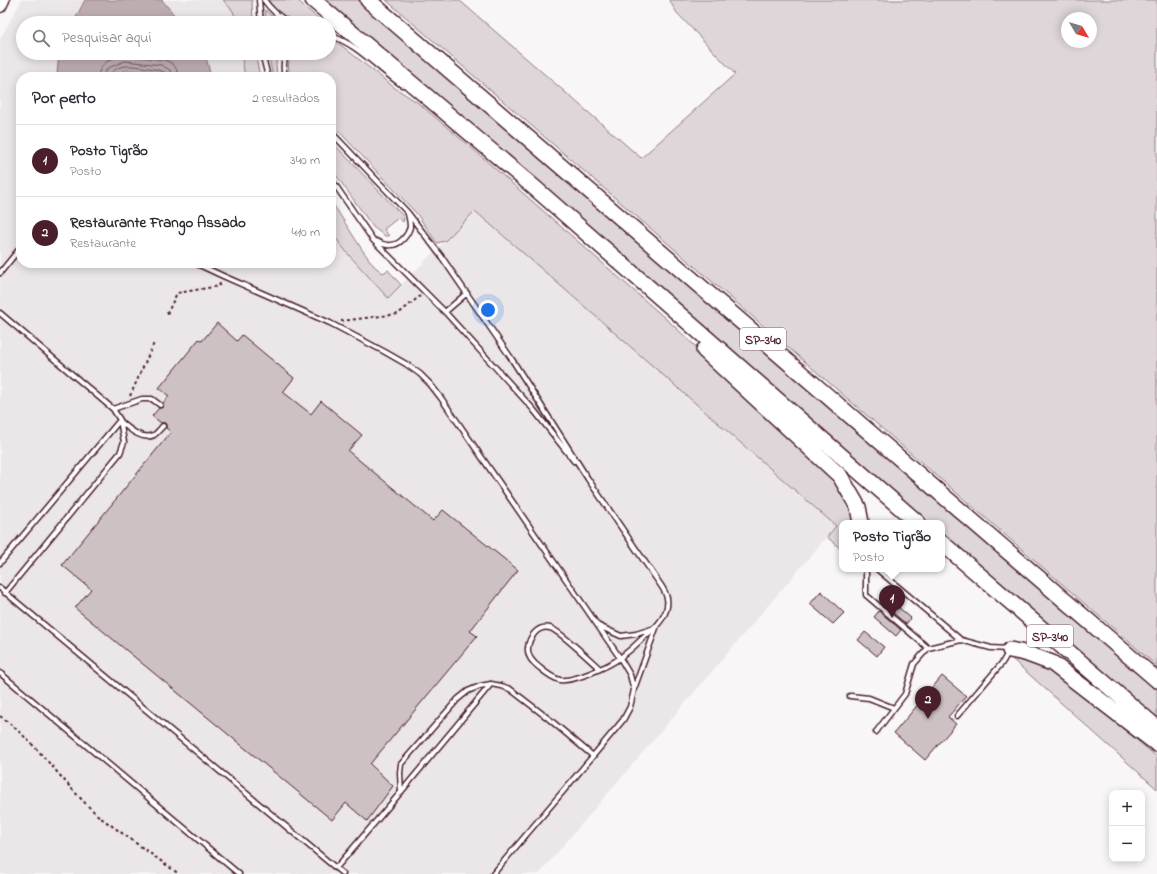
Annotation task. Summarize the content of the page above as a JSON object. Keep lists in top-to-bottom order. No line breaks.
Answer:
{"streets":{"highway":["SP-340"]},"north":"bottom right","page":{"search":"Pesquisar aqui","heading":["Por perto","2 resultados"],"list":[{"mark":"1","name":"Posto Tigrão","note":"Posto","value":"340 m"},{"mark":"2","name":"Restaurante Frango Assado","note":"Restaurante","value":"410 m"}],"popup":["Posto Tigrão","Posto"],"pins":["1","2"],"map_buttons":["+","−"]}}
